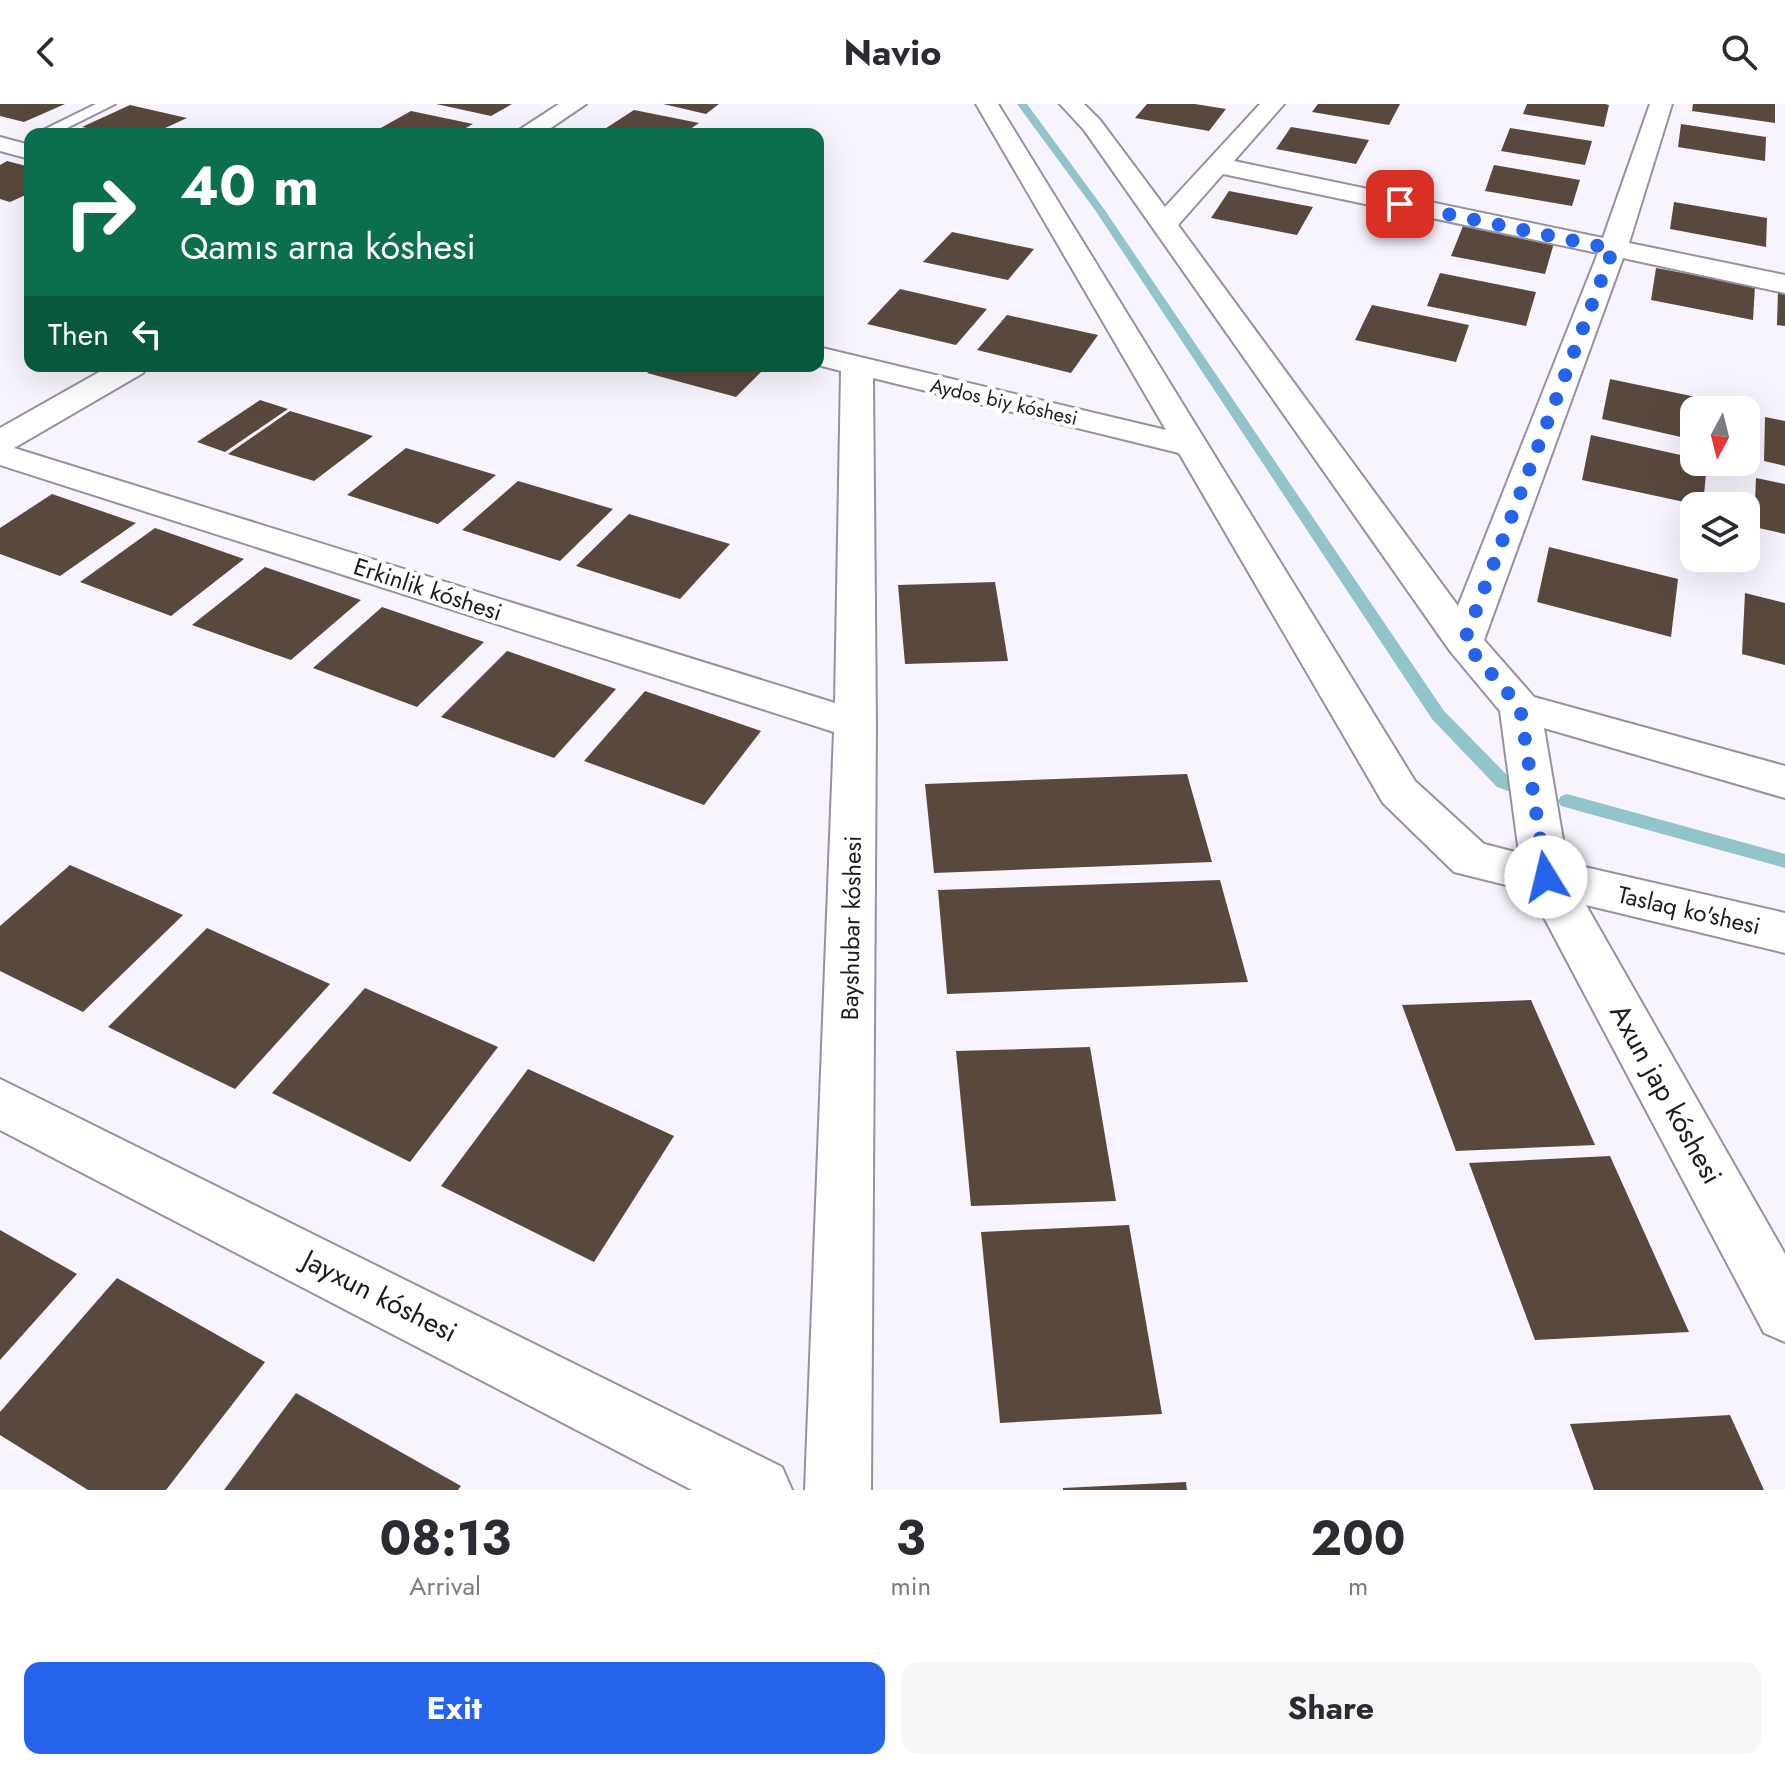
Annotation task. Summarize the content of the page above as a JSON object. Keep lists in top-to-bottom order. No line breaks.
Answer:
{"streets":{"street":["Aydos biy kóshesi","Erkinlik kóshesi","Taslaq ko'shesi","Bayshubar kóshesi","Axun jap kóshesi","Jayxun kóshesi"]},"crossings":[["Aydos biy kóshesi","Taslaq ko'shesi"],["Aydos biy kóshesi","Bayshubar kóshesi"],["Erkinlik kóshesi","Bayshubar kóshesi"],["Taslaq ko'shesi","Axun jap kóshesi"]],"north":"bottom","page":{"header":"Navio","turn":["40 m","Qamıs arna kóshesi"],"then":"Then","eta":["08:13","Arrival","3","min","200","m"],"buttons":["Exit","Share"]}}
